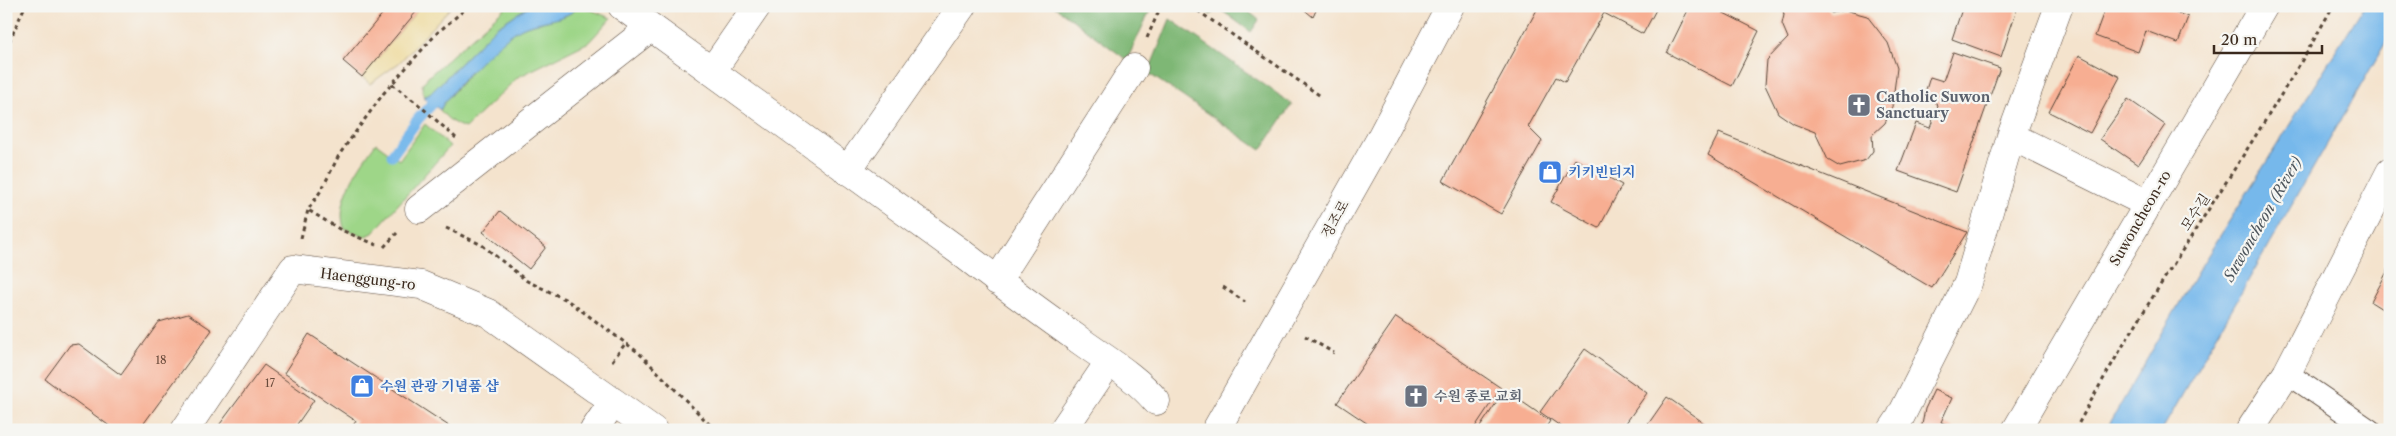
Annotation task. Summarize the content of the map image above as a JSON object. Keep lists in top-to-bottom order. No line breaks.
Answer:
{"streets":{"street":["Suwoncheon-ro","정조로","Haenggung-ro"],"path":["모수길"]},"water":["Suwoncheon (River)"],"places":{"church":["Catholic Suwon Sanctuary","수원 종로 교회"],"shop":["키키빈티지","수원 관광 기념품 샵"]},"house_numbers":["18","17"],"scale_bar":"20 m"}
